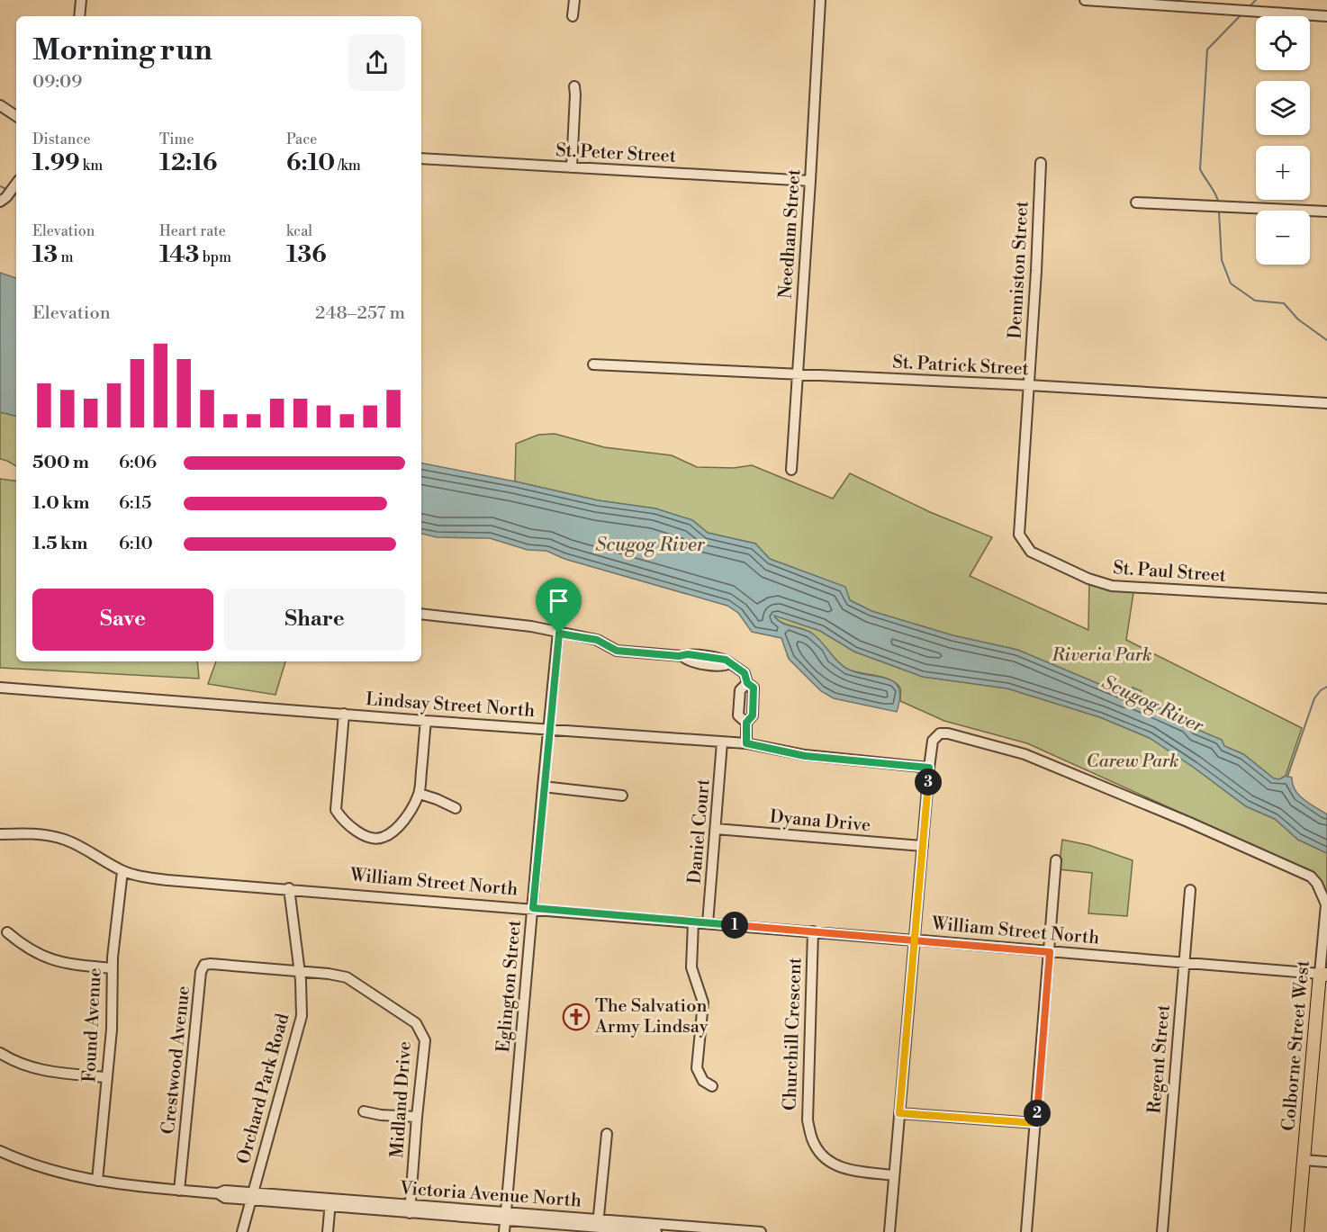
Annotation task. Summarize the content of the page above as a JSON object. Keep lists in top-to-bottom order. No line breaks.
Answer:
{"streets":{"main road":["Colborne Street West"],"street":["St. Peter Street","Needham Street","Denniston Street","St. Patrick Street","St. Paul Street","Lindsay Street North","Dyana Drive","Daniel Court","William Street North","Eglington Street","Found Avenue","Churchill Crescent","Regent Street","Crestwood Avenue","Orchard Park Road","Midland Drive","Victoria Avenue North"]},"crossings":[["St. Peter Street","Needham Street"],["Needham Street","St. Patrick Street"],["Denniston Street","St. Patrick Street"],["Denniston Street","St. Paul Street"],["Lindsay Street North","Daniel Court"],["Lindsay Street North","Eglington Street"],["Lindsay Street North","Colborne Street West"],["Dyana Drive","Daniel Court"],["Daniel Court","William Street North"],["William Street North","Eglington Street"],["William Street North","Found Avenue"],["William Street North","Churchill Crescent"],["William Street North","Colborne Street West"],["William Street North","Regent Street"],["William Street North","Orchard Park Road"],["Eglington Street","Victoria Avenue North"],["Found Avenue","Victoria Avenue North"],["Crestwood Avenue","Orchard Park Road"],["Crestwood Avenue","Midland Drive"],["Crestwood Avenue","Victoria Avenue North"],["Orchard Park Road","Midland Drive"],["Orchard Park Road","Victoria Avenue North"],["Midland Drive","Victoria Avenue North"]],"water":["Scugog River"],"parks":["Riveria Park","Carew Park"],"places":{"church":["The Salvation Army Lindsay"]},"page":{"map_buttons":["+","−"],"heading":["Morning run","09:09"],"stats":[["Distance","1.99 km"],["Time","12:16"],["Pace","6:10 /km"],["Elevation","13 m"],["Heart rate","143 bpm"],["kcal","136"]],"chart":["Elevation","248–257 m"],"list":[{"name":"500 m","note":"6:06"},{"name":"1.0 km","note":"6:15"},{"name":"1.5 km","note":"6:10"}],"buttons":["Save","Share"],"pins":["3","1","2"]}}
